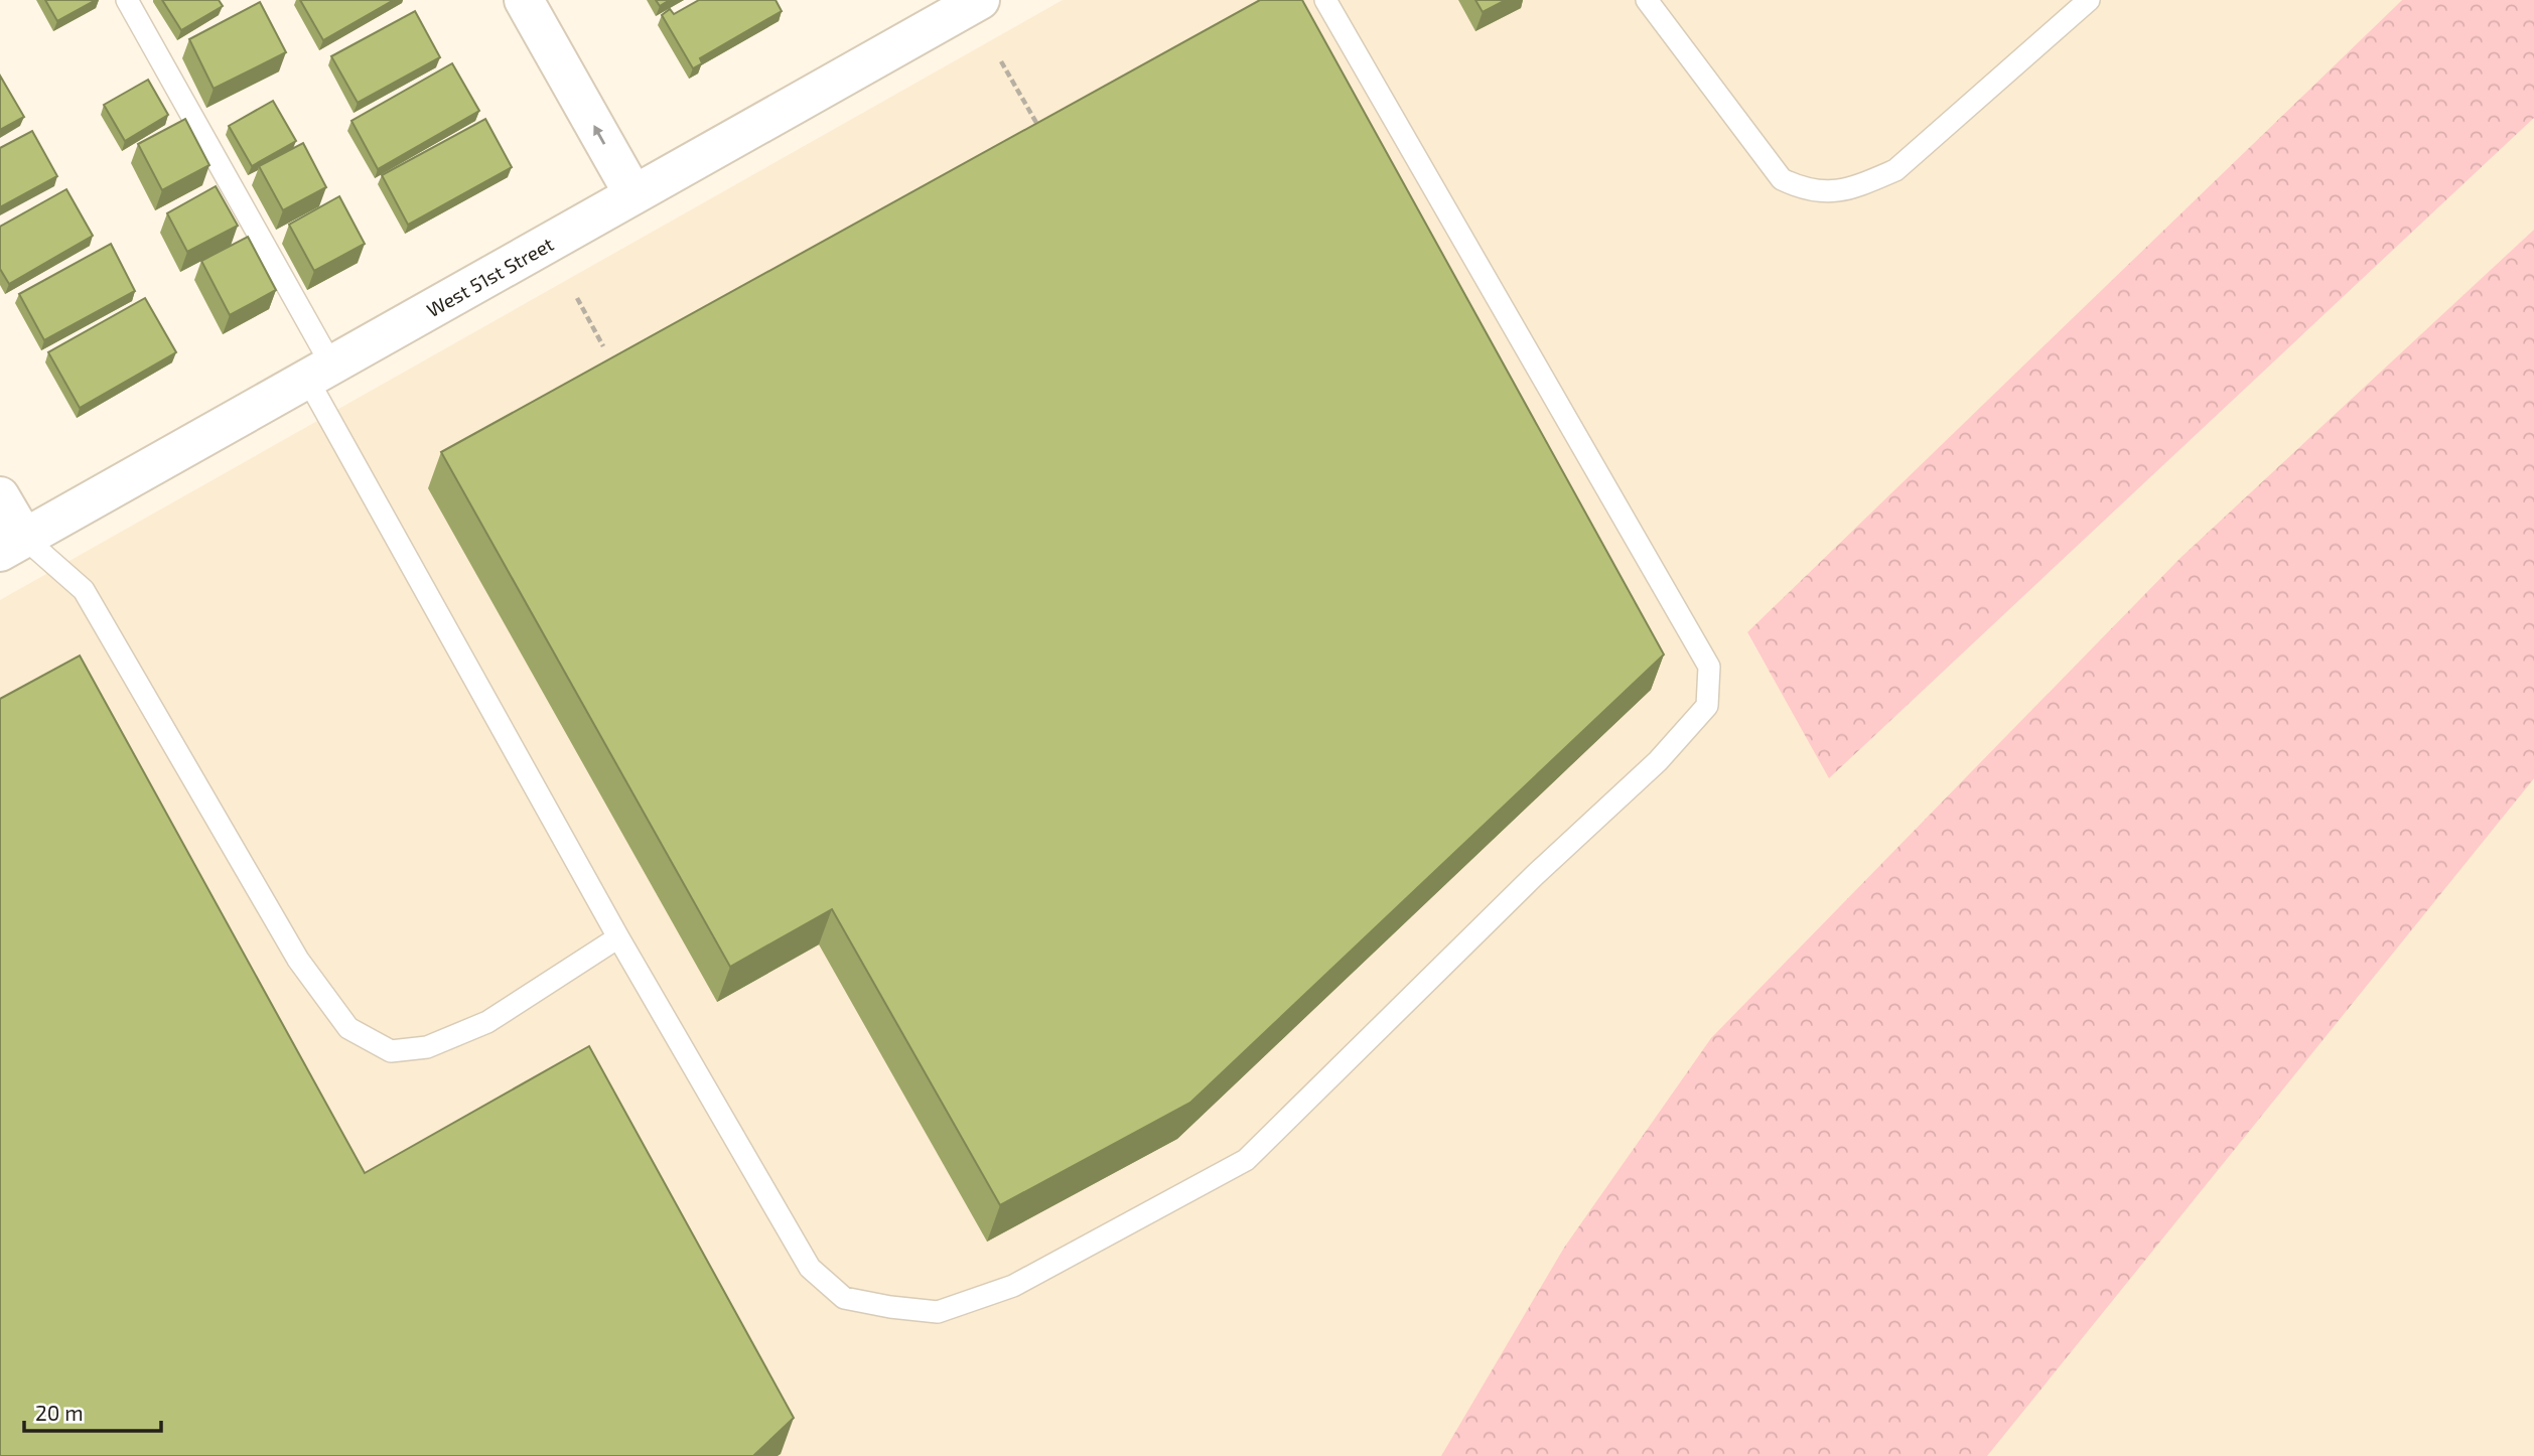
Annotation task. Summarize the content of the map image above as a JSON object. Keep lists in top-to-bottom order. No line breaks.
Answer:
{"streets":{"street":["West 51st Street"]},"scale_bar":"20 m"}
